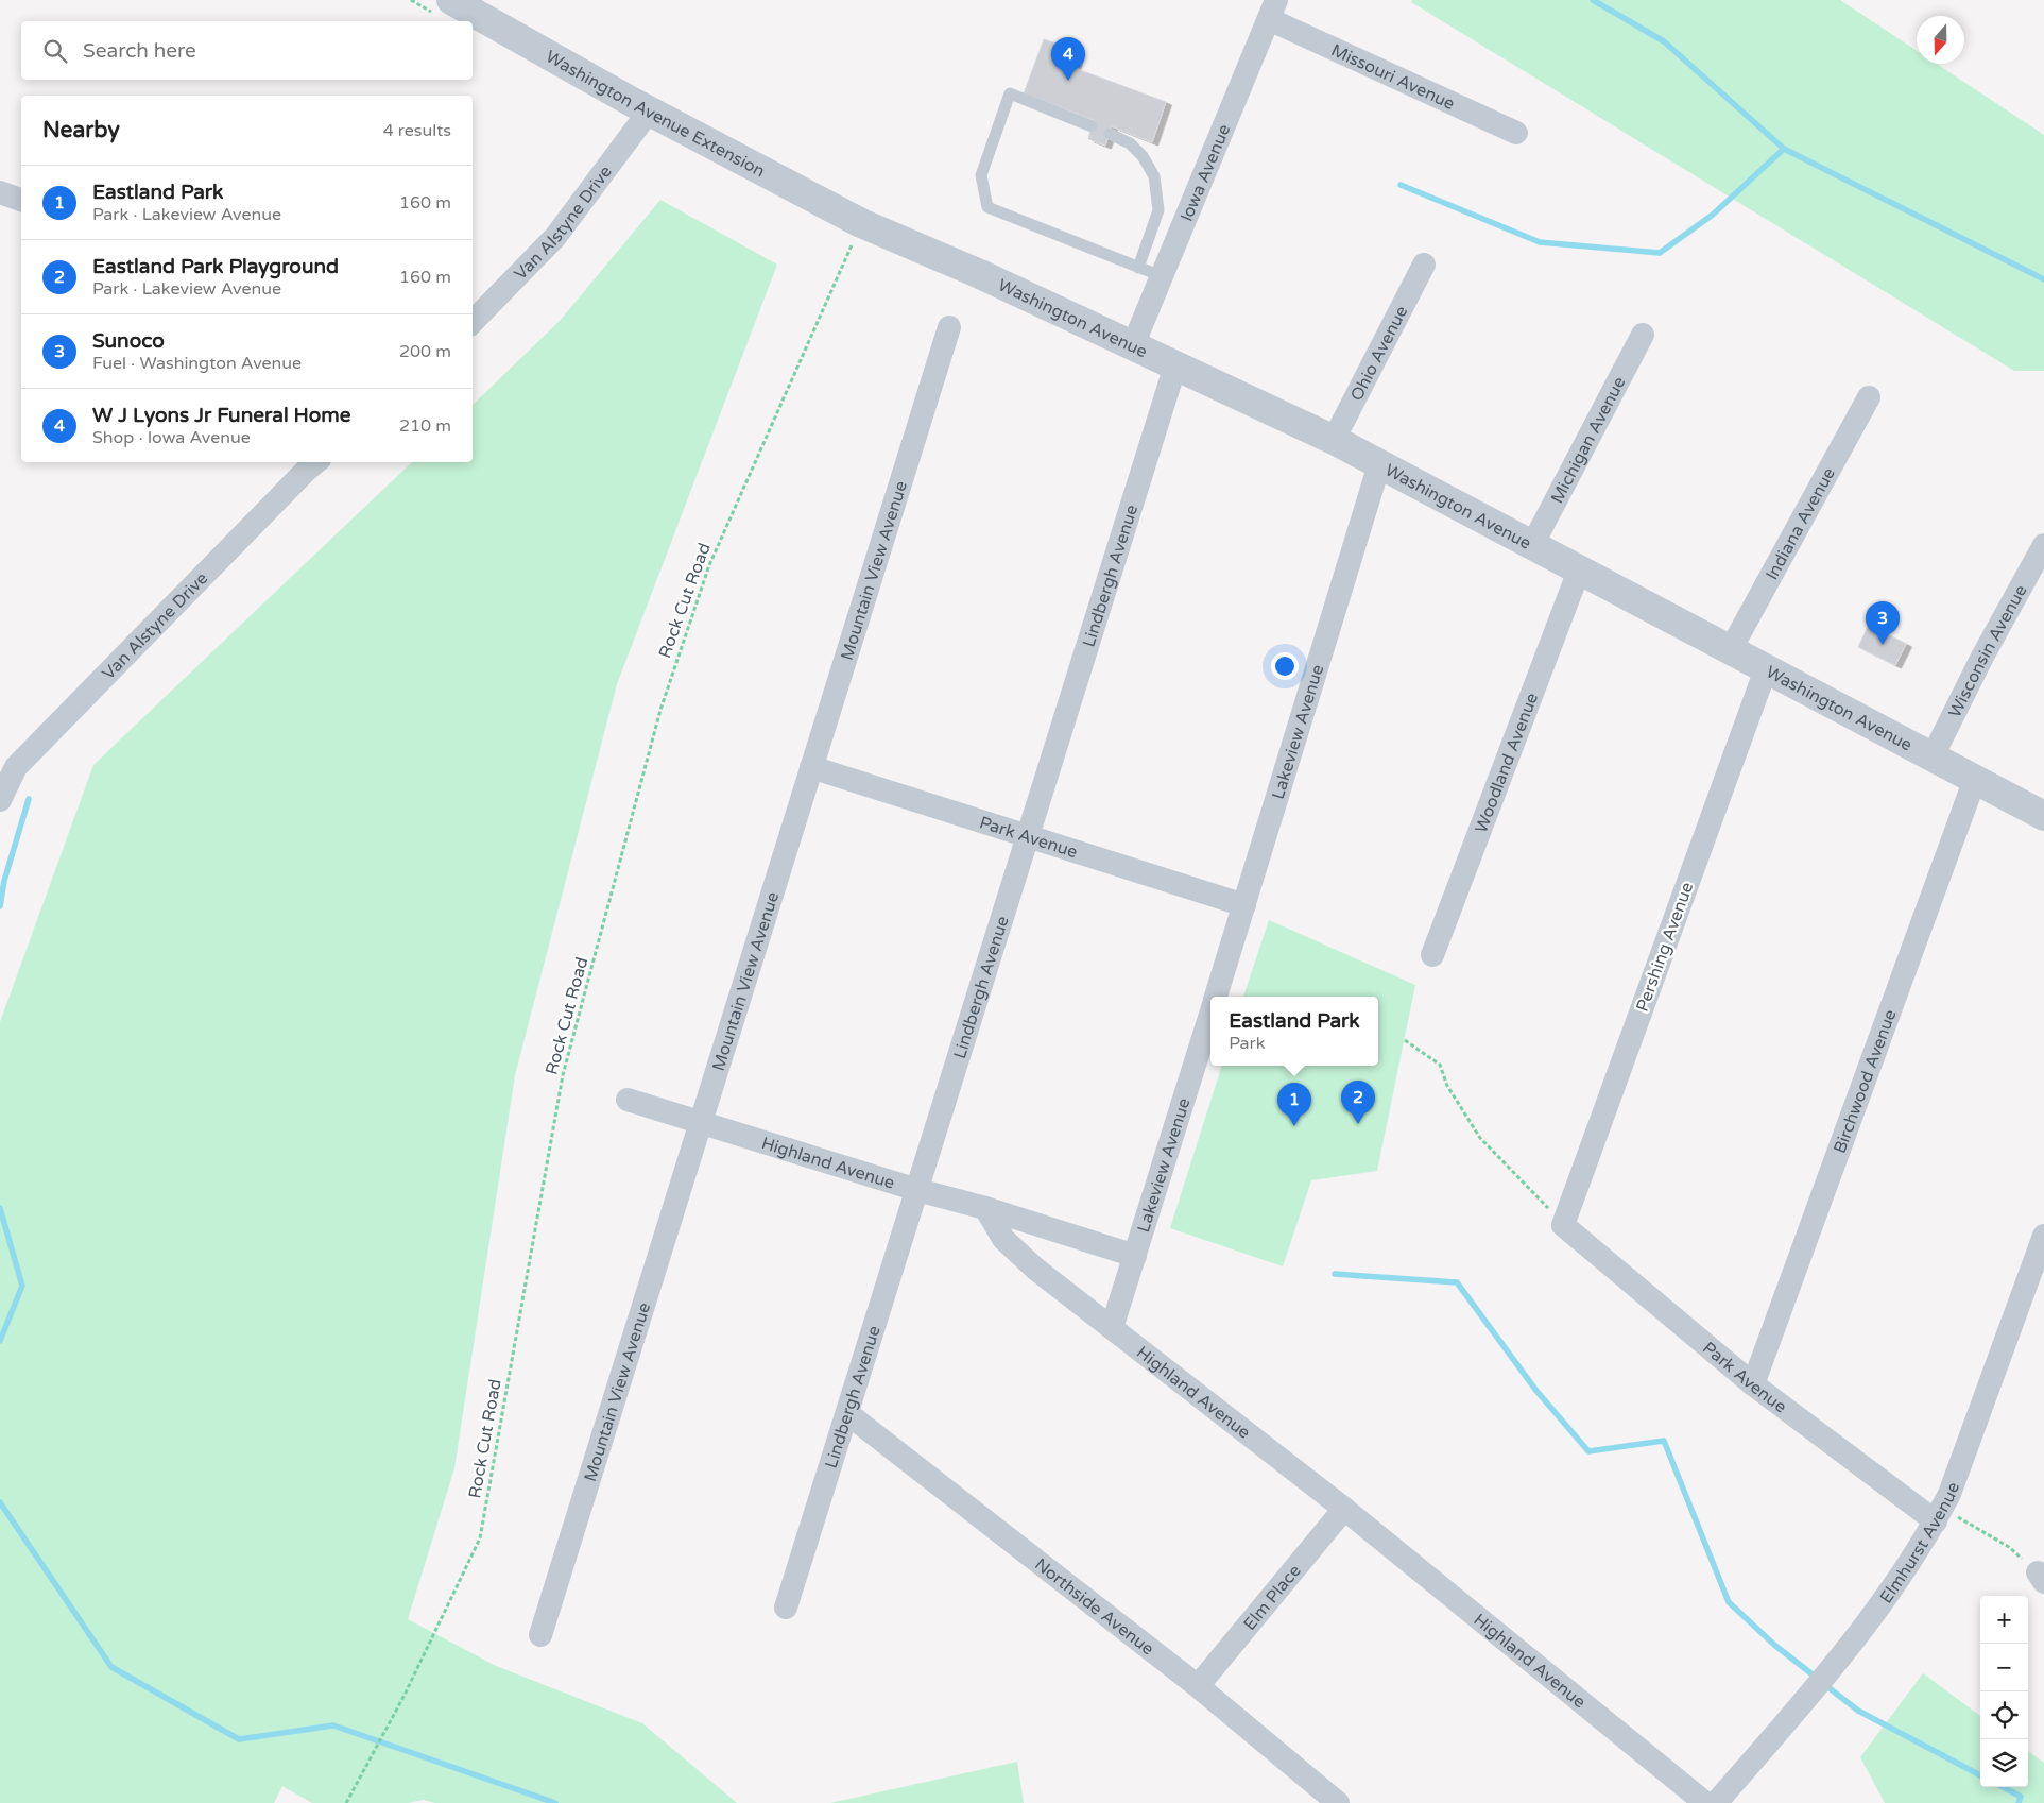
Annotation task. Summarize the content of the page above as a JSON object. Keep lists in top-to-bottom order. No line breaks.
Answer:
{"streets":{"street":["Missouri Avenue","Washington Avenue Extension","Iowa Avenue","Van Alstyne Drive","Washington Avenue","Ohio Avenue","Michigan Avenue","Indiana Avenue","Mountain View Avenue","Lindbergh Avenue","Wisconsin Avenue","Lakeview Avenue","Woodland Avenue","Park Avenue","Pershing Avenue","Birchwood Avenue","Highland Avenue","Elmhurst Avenue","Elm Place","Northside Avenue"],"path":["Rock Cut Road"]},"crossings":[["Missouri Avenue","Iowa Avenue"],["Washington Avenue Extension","Van Alstyne Drive"],["Washington Avenue Extension","Washington Avenue"],["Washington Avenue Extension","Rock Cut Road"],["Iowa Avenue","Washington Avenue"],["Washington Avenue","Ohio Avenue"],["Washington Avenue","Michigan Avenue"],["Washington Avenue","Indiana Avenue"],["Washington Avenue","Lindbergh Avenue"],["Washington Avenue","Rock Cut Road"],["Washington Avenue","Wisconsin Avenue"],["Washington Avenue","Lakeview Avenue"],["Washington Avenue","Woodland Avenue"],["Washington Avenue","Pershing Avenue"],["Washington Avenue","Birchwood Avenue"],["Mountain View Avenue","Park Avenue"],["Mountain View Avenue","Highland Avenue"],["Lindbergh Avenue","Park Avenue"],["Lindbergh Avenue","Highland Avenue"],["Lindbergh Avenue","Northside Avenue"],["Lakeview Avenue","Park Avenue"],["Lakeview Avenue","Highland Avenue"],["Park Avenue","Pershing Avenue"],["Park Avenue","Birchwood Avenue"],["Park Avenue","Elmhurst Avenue"],["Highland Avenue","Elm Place"],["Elm Place","Northside Avenue"]],"north":"bottom","page":{"search":"Search here","pins":["4","3","2","1"],"heading":["Nearby","4 results"],"list":[{"mark":"1","name":"Eastland Park","note":"Park · Lakeview Avenue","value":"160 m"},{"mark":"2","name":"Eastland Park Playground","note":"Park · Lakeview Avenue","value":"160 m"},{"mark":"3","name":"Sunoco","note":"Fuel · Washington Avenue","value":"200 m"},{"mark":"4","name":"W J Lyons Jr Funeral Home","note":"Shop · Iowa Avenue","value":"210 m"}],"popup":["Eastland Park","Park"],"map_buttons":["+","−"]}}
